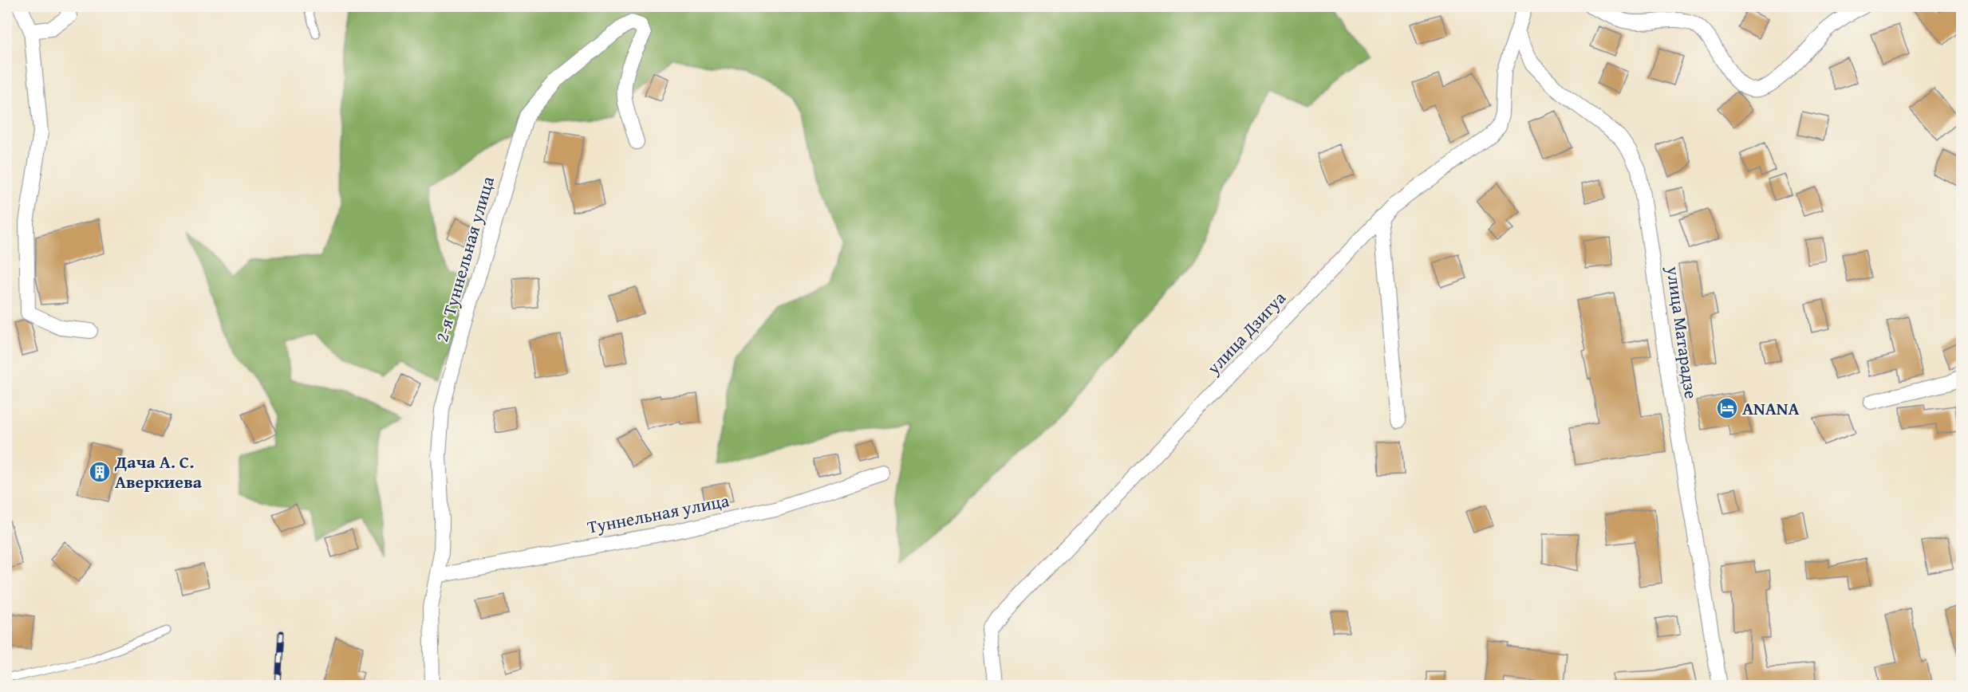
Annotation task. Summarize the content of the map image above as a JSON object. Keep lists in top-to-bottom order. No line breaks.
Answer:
{"streets":{"street":["2-я Туннельная улица","улица Дзигуа","улица Матарадзе","Туннельная улица"]},"crossings":[["2-я Туннельная улица","Туннельная улица"],["улица Дзигуа","улица Матарадзе"]],"places":{"hotel":["ANANA"],"building":["Дача А. С. Аверкиева"]}}
